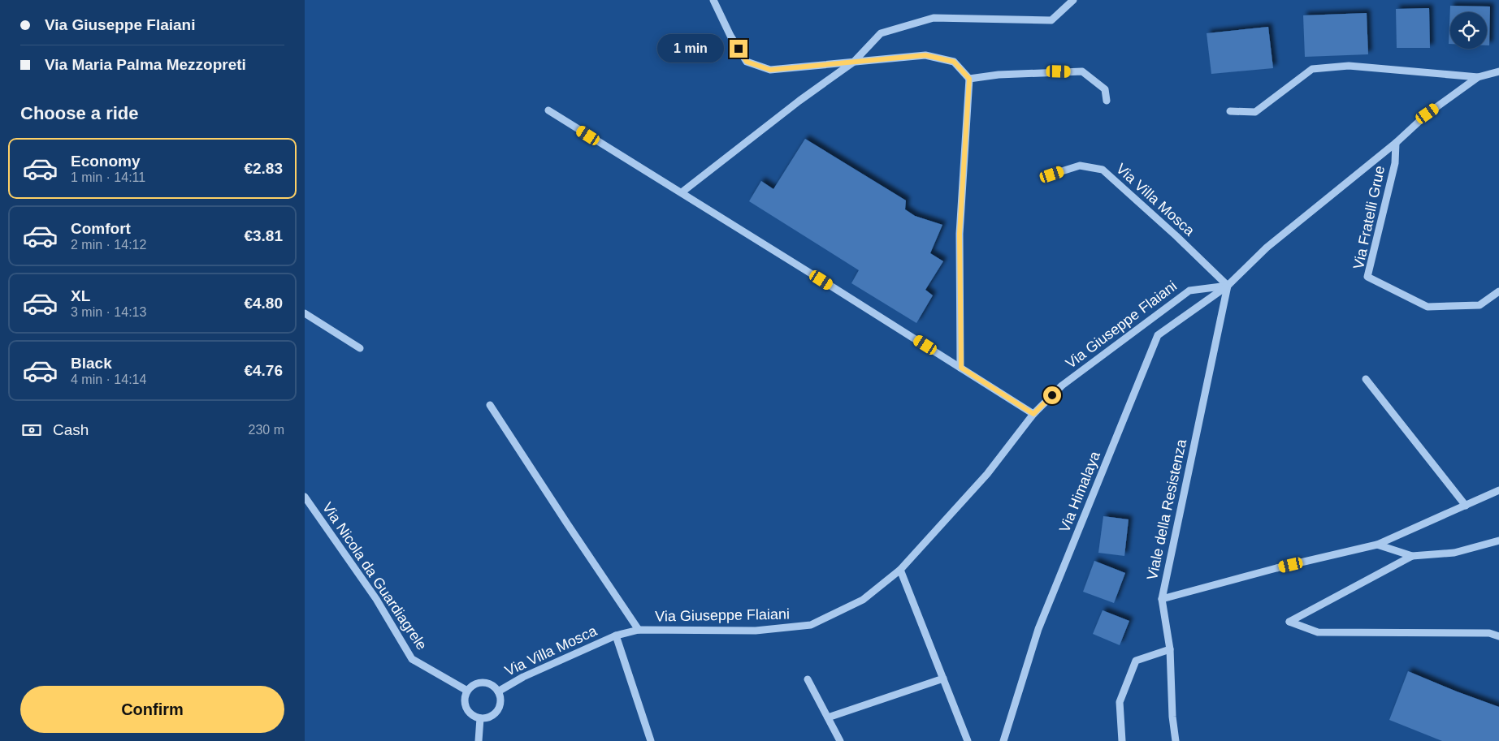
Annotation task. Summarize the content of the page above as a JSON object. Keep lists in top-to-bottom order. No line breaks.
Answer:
{"streets":{"street":["Via Villa Mosca","Via Fratelli Grue","Via Giuseppe Flaiani","Via Himalaya","Viale della Resistenza","Via Nicola da Guardiagrele"]},"crossings":[["Via Villa Mosca","Via Giuseppe Flaiani"],["Via Villa Mosca","Via Himalaya"],["Via Villa Mosca","Viale della Resistenza"],["Via Villa Mosca","Via Nicola da Guardiagrele"],["Via Giuseppe Flaiani","Via Himalaya"],["Via Giuseppe Flaiani","Viale della Resistenza"],["Via Himalaya","Viale della Resistenza"]],"page":{"banner":["Via Giuseppe Flaiani","Via Maria Palma Mezzopreti"],"bubble":"1 min","heading":"Choose a ride","list":[{"name":"Economy","note":"1 min · 14:11","value":"€2.83"},{"name":"Comfort","note":"2 min · 14:12","value":"€3.81"},{"name":"XL","note":"3 min · 14:13","value":"€4.80"},{"name":"Black","note":"4 min · 14:14","value":"€4.76"}],"pay":["Cash","230 m"],"buttons":"Confirm"}}
